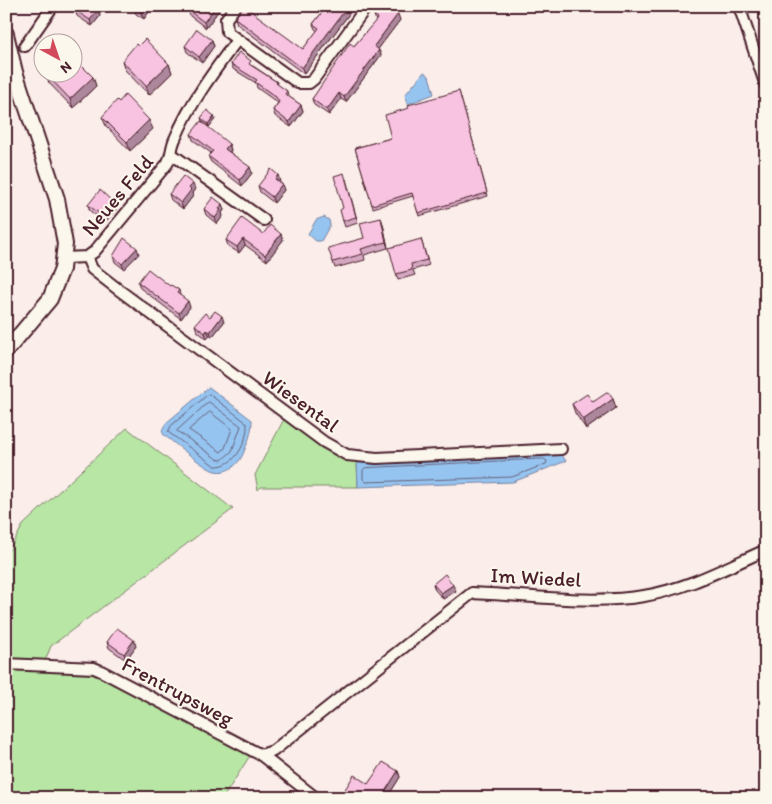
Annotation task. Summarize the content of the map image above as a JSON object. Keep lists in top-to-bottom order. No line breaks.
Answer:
{"streets":{"street":["Neues Feld","Wiesental","Im Wiedel","Frentrupsweg"]},"crossings":[["Neues Feld","Wiesental"],["Im Wiedel","Frentrupsweg"]],"north":"bottom right"}
